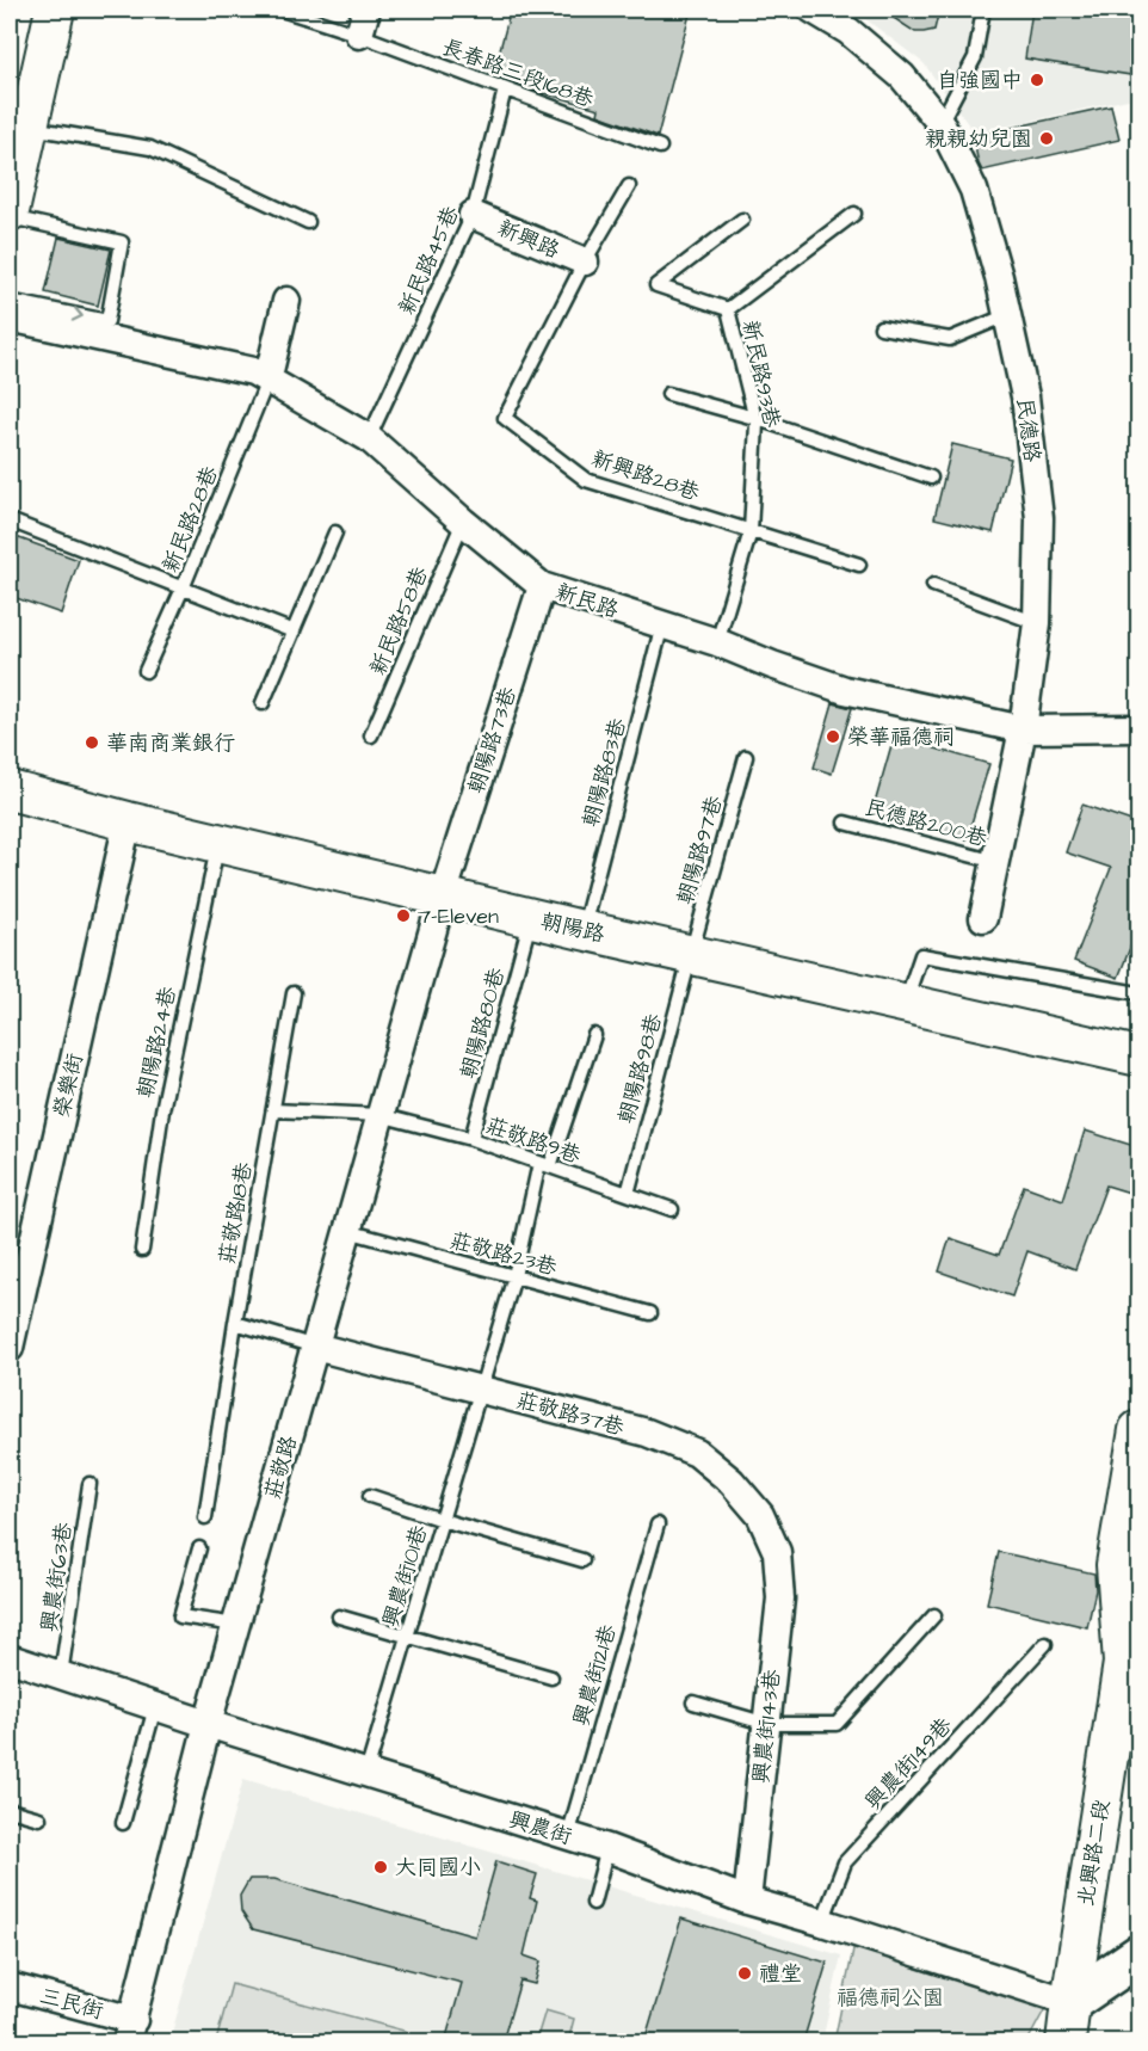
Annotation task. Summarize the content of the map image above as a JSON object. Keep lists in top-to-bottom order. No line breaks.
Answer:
{"streets":{"main road":["朝陽路","北興路二段"],"street":["新興路","民德路","新民路","朝陽路73巷","榮樂街","莊敬路37巷","莊敬路","興農街143巷","興農街","三民街"],"lane":["長春路三段168巷","新民路45巷","新民路93巷","新興路28巷","新民路28巷","新民路58巷","朝陽路83巷","民德路200巷","朝陽路97巷","朝陽路80巷","朝陽路24巷","朝陽路98巷","莊敬路9巷","莊敬路18巷","莊敬路23巷","興農街101巷","興農街63巷","興農街121巷","興農街149巷"]},"crossings":[["長春路三段168巷","新民路45巷"],["新興路","新民路45巷"],["新興路","新興路28巷"],["新民路45巷","新民路"],["新民路93巷","新興路28巷"],["新民路93巷","新民路"],["民德路","新民路"],["民德路","民德路200巷"],["新民路28巷","新民路"],["新民路","新民路58巷"],["新民路","朝陽路73巷"],["新民路","朝陽路83巷"],["朝陽路73巷","朝陽路"],["朝陽路73巷","莊敬路"],["朝陽路83巷","朝陽路"],["朝陽路97巷","朝陽路"],["朝陽路97巷","朝陽路98巷"],["朝陽路","朝陽路80巷"],["朝陽路","朝陽路24巷"],["朝陽路","朝陽路98巷"],["朝陽路","榮樂街"],["朝陽路","莊敬路"],["朝陽路80巷","莊敬路9巷"],["朝陽路98巷","莊敬路9巷"],["莊敬路9巷","莊敬路"],["莊敬路9巷","興農街101巷"],["莊敬路23巷","莊敬路"],["莊敬路23巷","興農街101巷"],["莊敬路37巷","莊敬路"],["莊敬路37巷","興農街101巷"],["莊敬路37巷","興農街143巷"],["莊敬路","興農街"],["莊敬路","三民街"],["興農街101巷","興農街"],["興農街63巷","興農街"],["興農街121巷","興農街"],["興農街143巷","興農街"],["興農街149巷","興農街"],["興農街","北興路二段"]],"parks":["福德祠公園"],"places":["自強國中","親親幼兒園","榮華福德祠","華南商業銀行","7-Eleven","大同國小","禮堂"]}
